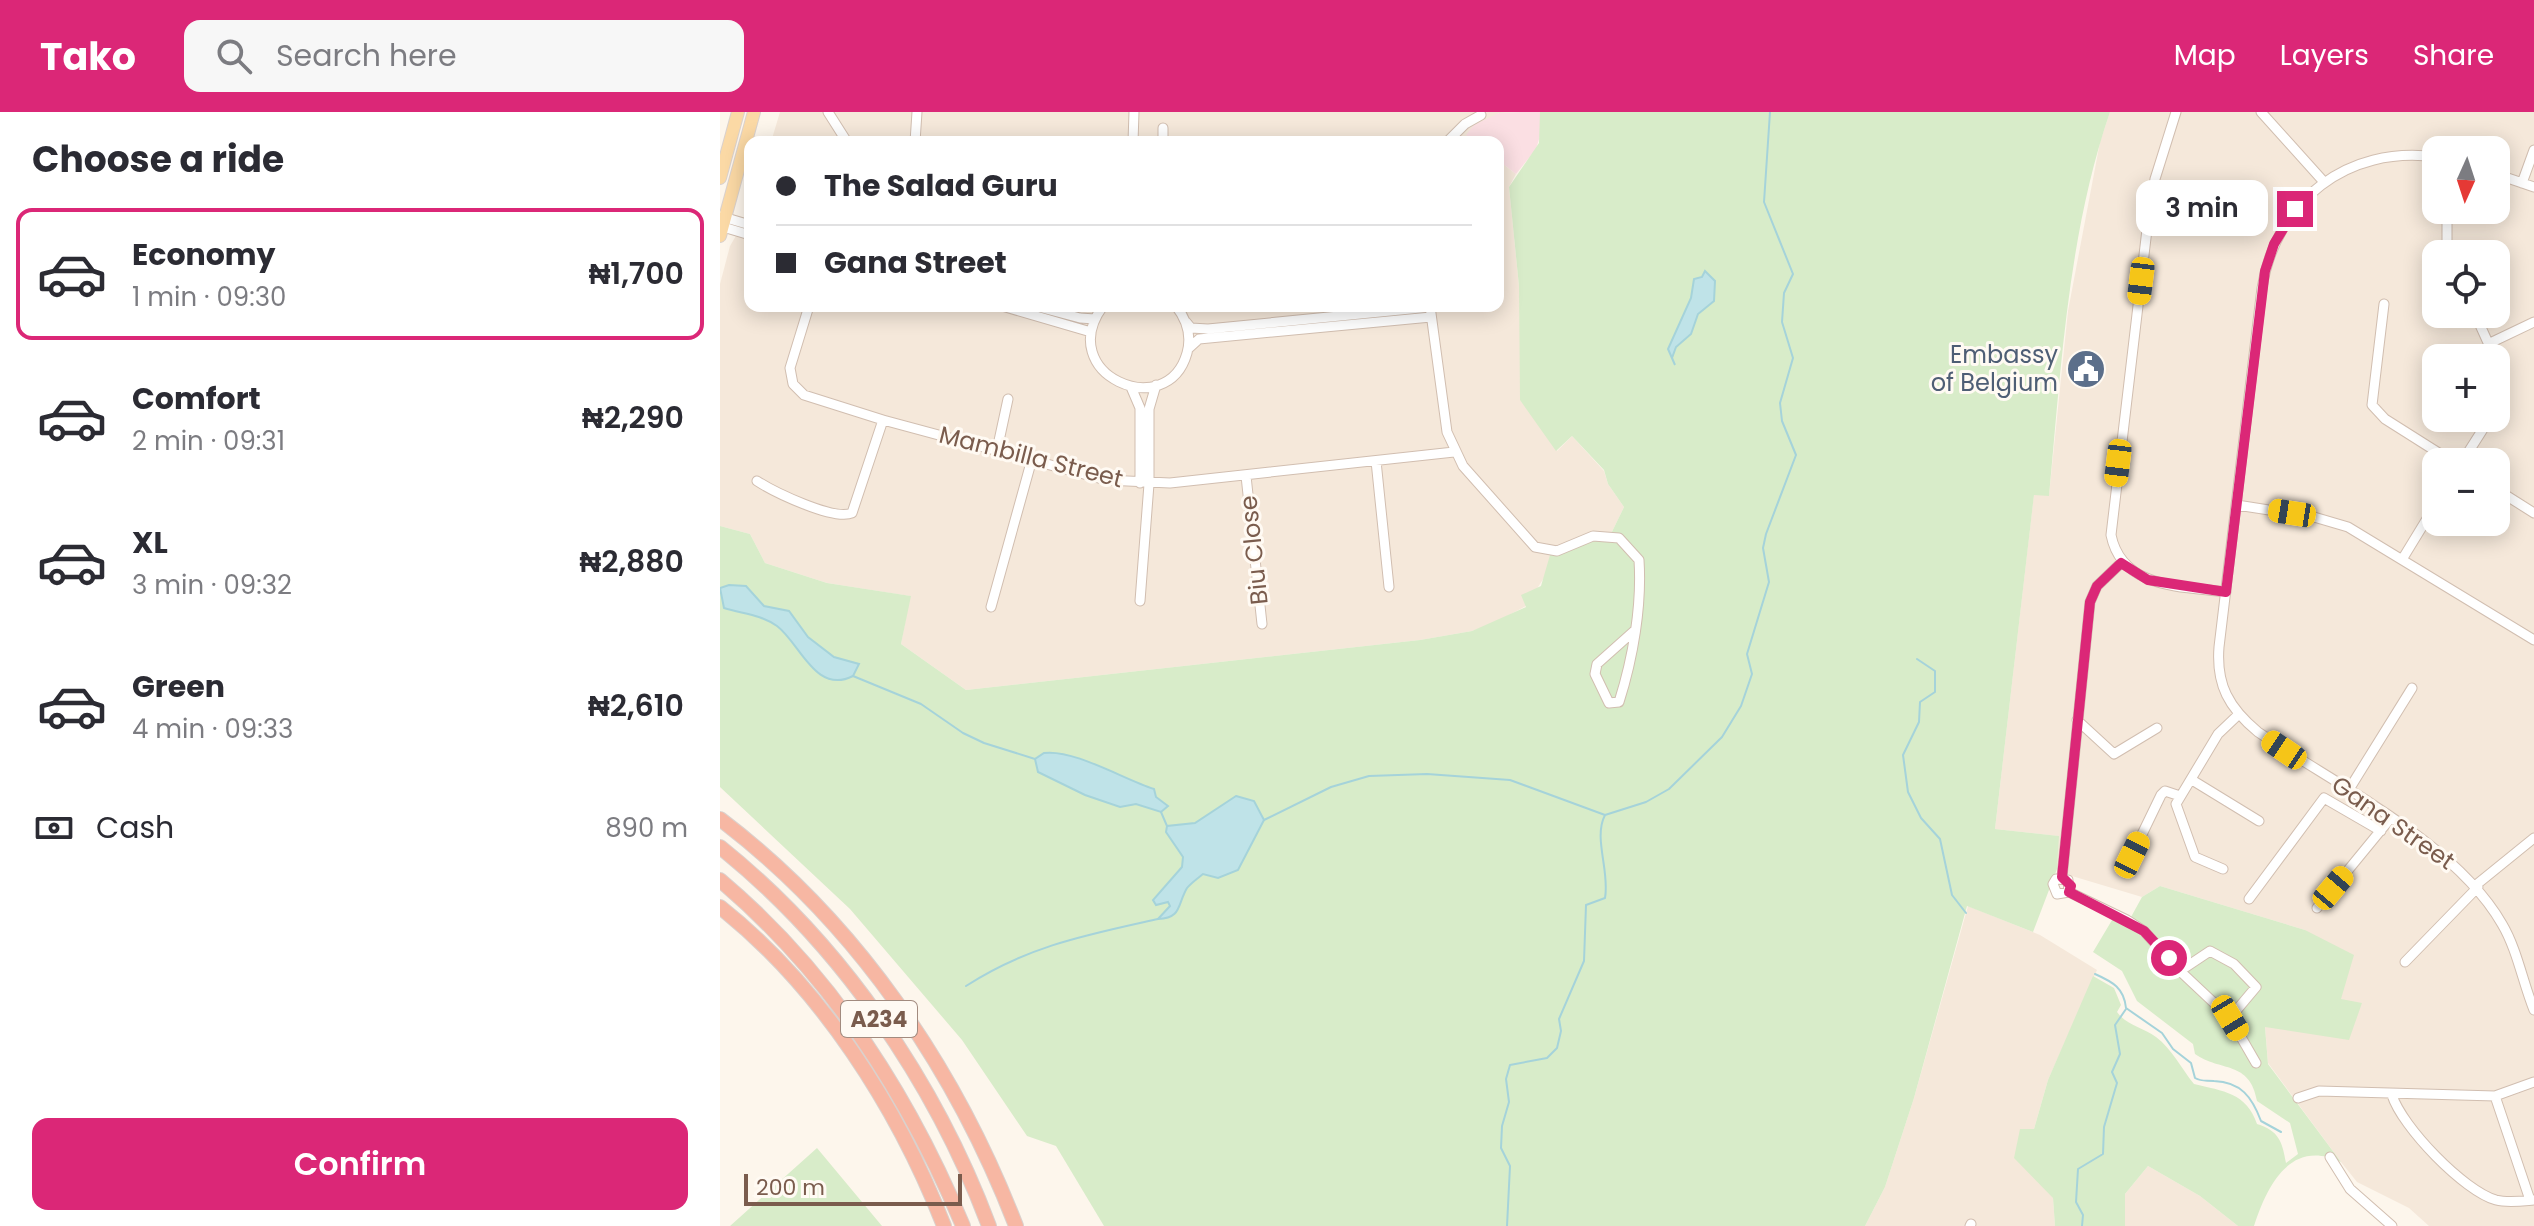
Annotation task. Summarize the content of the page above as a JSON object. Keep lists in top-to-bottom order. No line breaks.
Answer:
{"streets":{"highway":["A234"],"street":["Mambilla Street","Biu Close","Gana Street"]},"crossings":[["Mambilla Street","Biu Close"]],"places":{"public building":["Embassy of Belgium"]},"scale_bar":"200 m","north":"bottom","page":{"header":"Tako","search":"Search here","nav":["Map","Layers","Share"],"heading":"Choose a ride","map_buttons":["+","−"],"banner":["The Salad Guru","Gana Street"],"bubble":"3 min","list":[{"name":"Economy","note":"1 min · 09:30","value":"₦1,700"},{"name":"Comfort","note":"2 min · 09:31","value":"₦2,290"},{"name":"XL","note":"3 min · 09:32","value":"₦2,880"},{"name":"Green","note":"4 min · 09:33","value":"₦2,610"}],"pay":["Cash","890 m"],"buttons":"Confirm","scale":"200 m"}}
